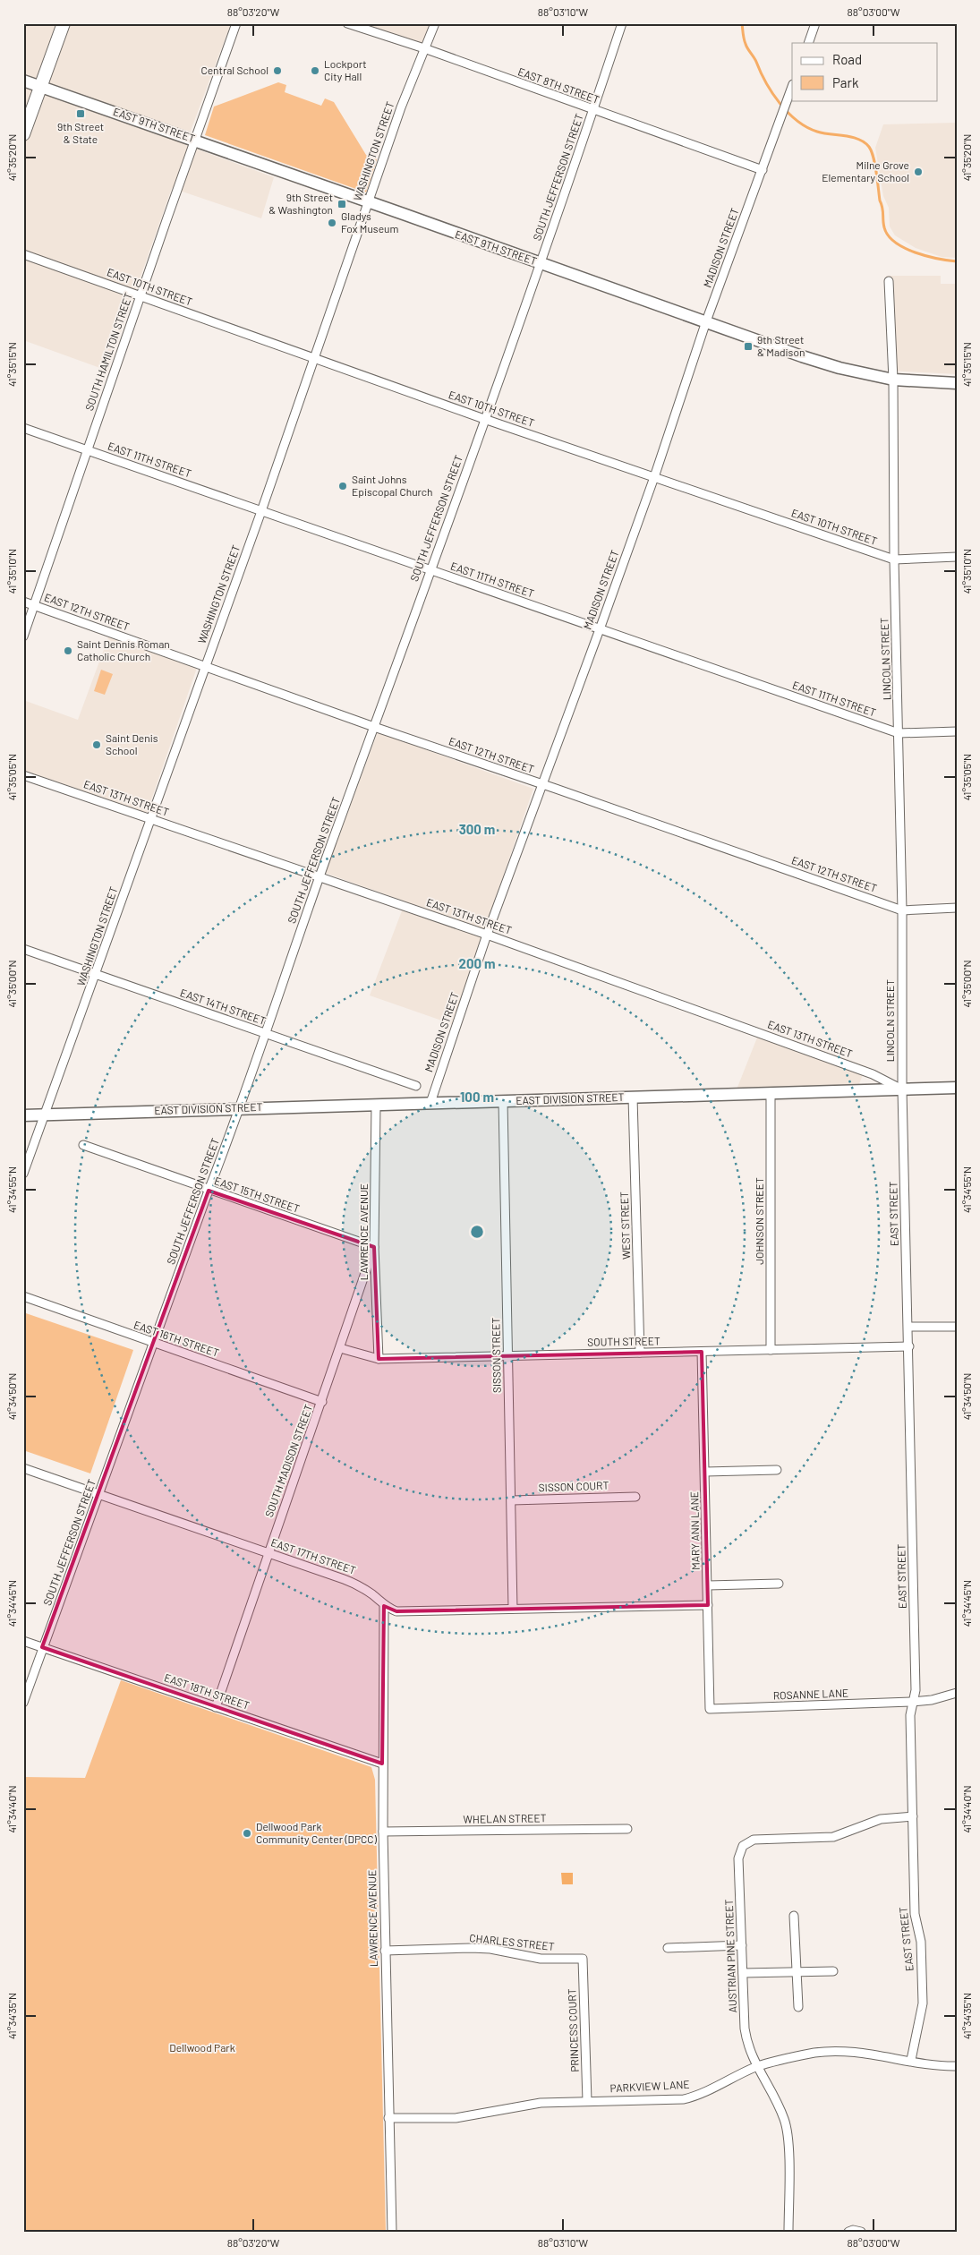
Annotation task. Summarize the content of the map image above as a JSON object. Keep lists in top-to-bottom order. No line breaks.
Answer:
{"streets":{"main road":["EAST 9TH STREET","EAST DIVISION STREET"],"street":["EAST 8TH STREET","WASHINGTON STREET","SOUTH JEFFERSON STREET","MADISON STREET","EAST 10TH STREET","SOUTH HAMILTON STREET","EAST 11TH STREET","EAST 12TH STREET","LINCOLN STREET","EAST 13TH STREET","EAST 14TH STREET","EAST 15TH STREET","EAST STREET","JOHNSON STREET","WEST STREET","LAWRENCE AVENUE","EAST 16TH STREET","SOUTH STREET","SISSON STREET","SOUTH MADISON STREET","SISSON COURT","MARY ANN LANE","EAST 17TH STREET","EAST 18TH STREET","ROSANNE LANE","WHELAN STREET","CHARLES STREET","AUSTRIAN PINE STREET","PRINCESS COURT","PARKVIEW LANE"]},"crossings":[["EAST 8TH STREET","WASHINGTON STREET"],["EAST 8TH STREET","SOUTH JEFFERSON STREET"],["EAST 8TH STREET","MADISON STREET"],["EAST 9TH STREET","WASHINGTON STREET"],["EAST 9TH STREET","SOUTH JEFFERSON STREET"],["EAST 9TH STREET","MADISON STREET"],["EAST 9TH STREET","SOUTH HAMILTON STREET"],["EAST 9TH STREET","LINCOLN STREET"],["WASHINGTON STREET","EAST 10TH STREET"],["WASHINGTON STREET","EAST 11TH STREET"],["WASHINGTON STREET","EAST 12TH STREET"],["WASHINGTON STREET","EAST 13TH STREET"],["WASHINGTON STREET","EAST 14TH STREET"],["WASHINGTON STREET","EAST DIVISION STREET"],["SOUTH JEFFERSON STREET","EAST 10TH STREET"],["SOUTH JEFFERSON STREET","EAST 11TH STREET"],["SOUTH JEFFERSON STREET","EAST 12TH STREET"],["SOUTH JEFFERSON STREET","EAST 13TH STREET"],["SOUTH JEFFERSON STREET","EAST 14TH STREET"],["SOUTH JEFFERSON STREET","EAST DIVISION STREET"],["SOUTH JEFFERSON STREET","EAST 15TH STREET"],["SOUTH JEFFERSON STREET","EAST 16TH STREET"],["SOUTH JEFFERSON STREET","EAST 17TH STREET"],["SOUTH JEFFERSON STREET","EAST 18TH STREET"],["MADISON STREET","EAST 10TH STREET"],["MADISON STREET","EAST 11TH STREET"],["MADISON STREET","EAST 12TH STREET"],["MADISON STREET","EAST 13TH STREET"],["MADISON STREET","EAST DIVISION STREET"],["EAST 10TH STREET","SOUTH HAMILTON STREET"],["EAST 10TH STREET","LINCOLN STREET"],["SOUTH HAMILTON STREET","EAST 11TH STREET"],["SOUTH HAMILTON STREET","EAST 12TH STREET"],["EAST 11TH STREET","LINCOLN STREET"],["EAST 12TH STREET","LINCOLN STREET"],["LINCOLN STREET","EAST 13TH STREET"],["LINCOLN STREET","EAST DIVISION STREET"],["LINCOLN STREET","EAST STREET"],["EAST 13TH STREET","EAST DIVISION STREET"],["EAST 13TH STREET","EAST STREET"],["EAST DIVISION STREET","EAST STREET"],["EAST DIVISION STREET","JOHNSON STREET"],["EAST DIVISION STREET","WEST STREET"],["EAST DIVISION STREET","LAWRENCE AVENUE"],["EAST DIVISION STREET","SISSON STREET"],["EAST 15TH STREET","LAWRENCE AVENUE"],["EAST 15TH STREET","SOUTH MADISON STREET"],["EAST STREET","SOUTH STREET"],["EAST STREET","ROSANNE LANE"],["EAST STREET","AUSTRIAN PINE STREET"],["EAST STREET","PARKVIEW LANE"],["JOHNSON STREET","SOUTH STREET"],["WEST STREET","SOUTH STREET"],["LAWRENCE AVENUE","SOUTH STREET"],["LAWRENCE AVENUE","SOUTH MADISON STREET"],["LAWRENCE AVENUE","EAST 17TH STREET"],["LAWRENCE AVENUE","EAST 18TH STREET"],["LAWRENCE AVENUE","WHELAN STREET"],["LAWRENCE AVENUE","CHARLES STREET"],["LAWRENCE AVENUE","PARKVIEW LANE"],["EAST 16TH STREET","SOUTH MADISON STREET"],["SOUTH STREET","SISSON STREET"],["SOUTH STREET","SOUTH MADISON STREET"],["SOUTH STREET","MARY ANN LANE"],["SISSON STREET","SISSON COURT"],["SISSON STREET","EAST 17TH STREET"],["SOUTH MADISON STREET","EAST 17TH STREET"],["SOUTH MADISON STREET","EAST 18TH STREET"],["MARY ANN LANE","EAST 17TH STREET"],["MARY ANN LANE","ROSANNE LANE"],["CHARLES STREET","PRINCESS COURT"],["AUSTRIAN PINE STREET","PARKVIEW LANE"],["PRINCESS COURT","PARKVIEW LANE"]],"parks":["Dellwood Park"],"places":{"other":["Central School","Lockport City Hall","Milne Grove Elementary School","Gladys Fox Museum","Saint Johns Episcopal Church","Saint Dennis Roman Catholic Church","Saint Denis School","Dellwood Park Community Center (DPCC)"],"transit":["9th Street & State","9th Street & Washington","9th Street & Madison"]},"legend":["Road","Park"],"coordinates":["88°03'20\"W","88°03'10\"W","88°03'00\"W","41°35'20\"N","41°35'15\"N","41°35'10\"N","41°35'05\"N","41°35'00\"N","41°34'55\"N","41°34'50\"N","41°34'45\"N","41°34'40\"N","41°34'35\"N"],"rings":["300 m","200 m","100 m"]}
